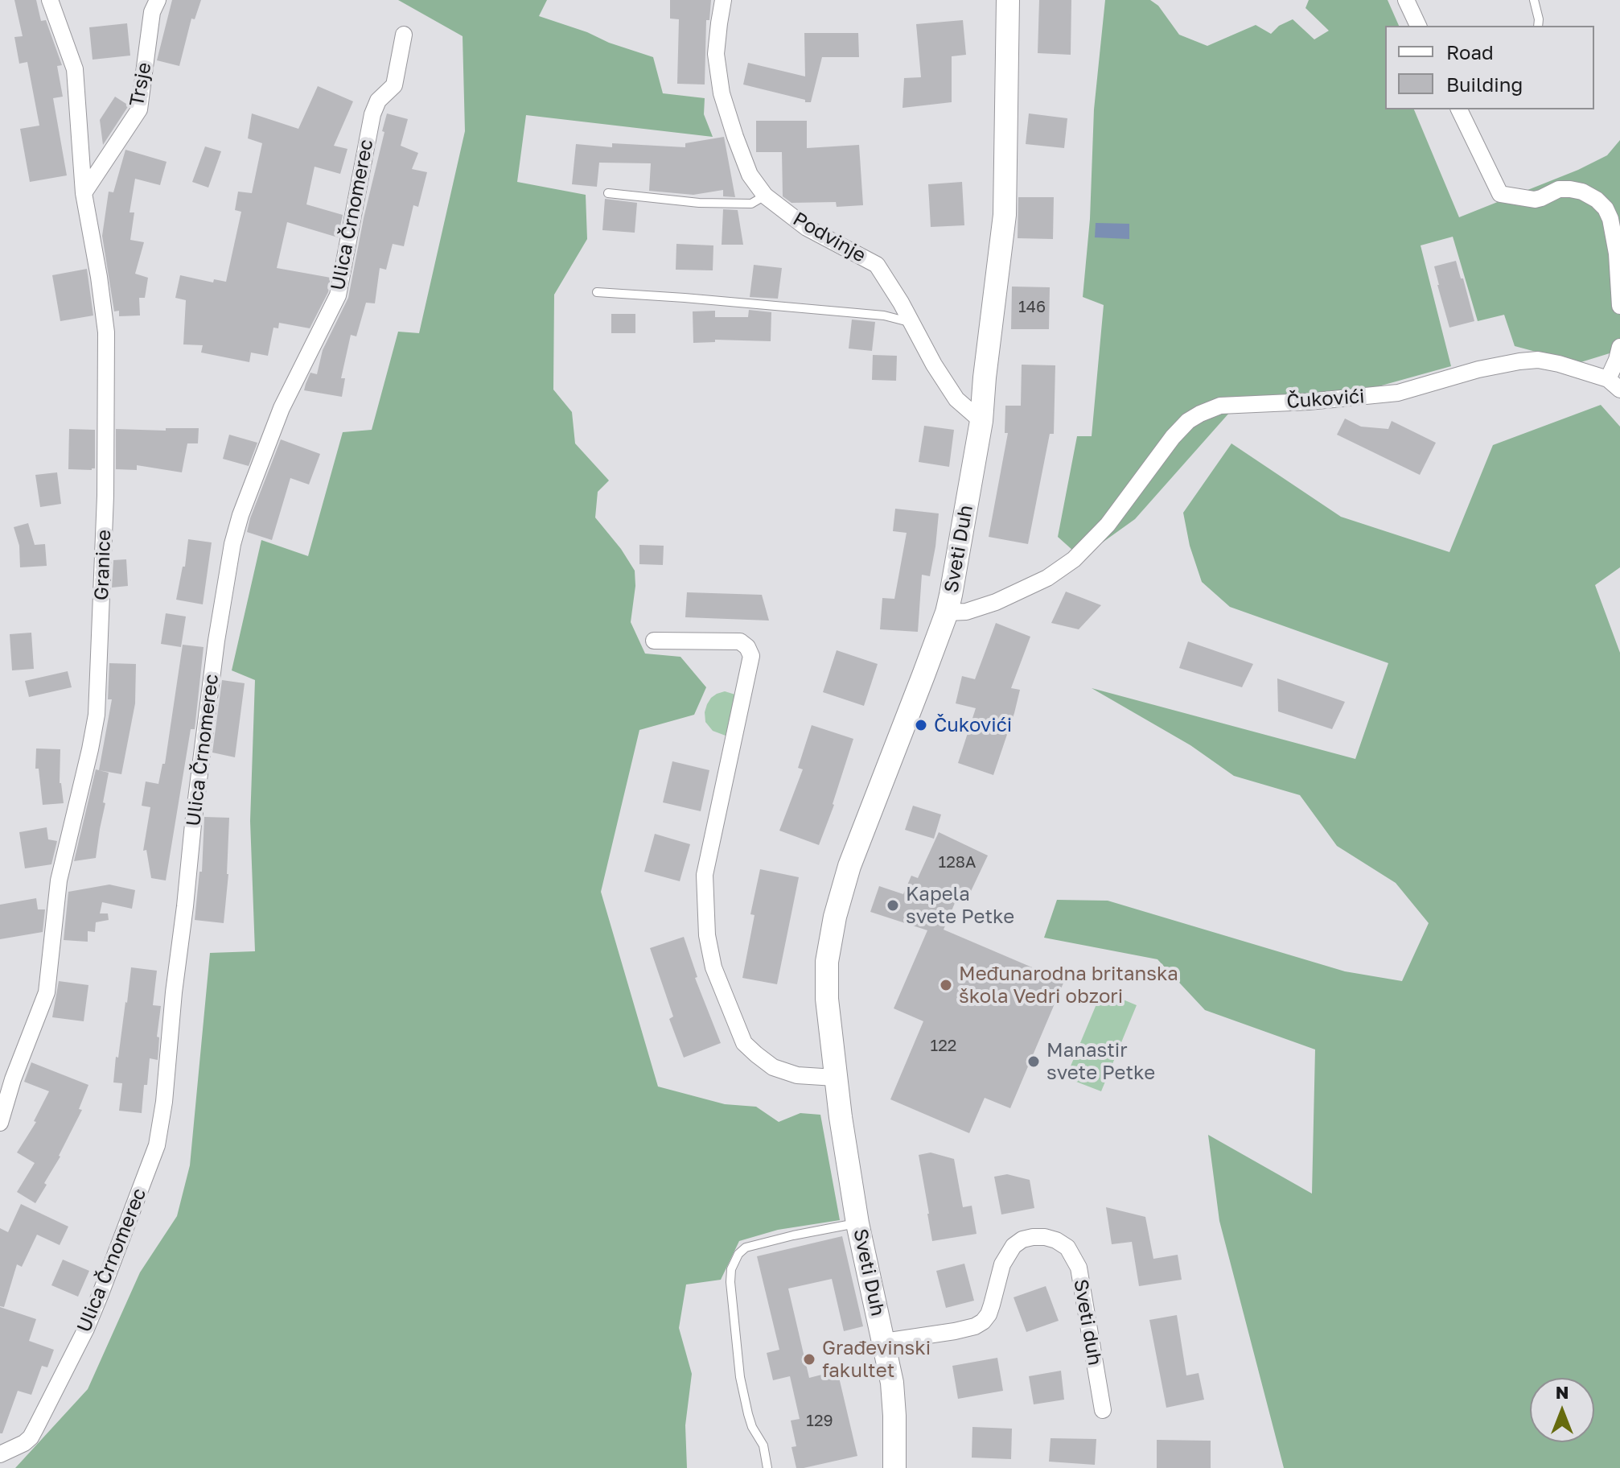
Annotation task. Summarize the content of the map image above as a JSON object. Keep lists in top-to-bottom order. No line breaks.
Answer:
{"streets":{"main road":["Sveti Duh"],"street":["Trsje","Ulica Črnomerec","Podvinje","Čukovići","Granice","Sveti duh"]},"crossings":[["Trsje","Granice"],["Podvinje","Sveti Duh"],["Čukovići","Sveti Duh"],["Sveti Duh","Sveti duh"]],"places":["Čukovići","Kapela svete Petke","Međunarodna britanska škola Vedri obzori","Manastir svete Petke","Građevinski fakultet"],"house_numbers":["146","128A","122","129"],"legend":["Road","Building"],"north":"top"}
